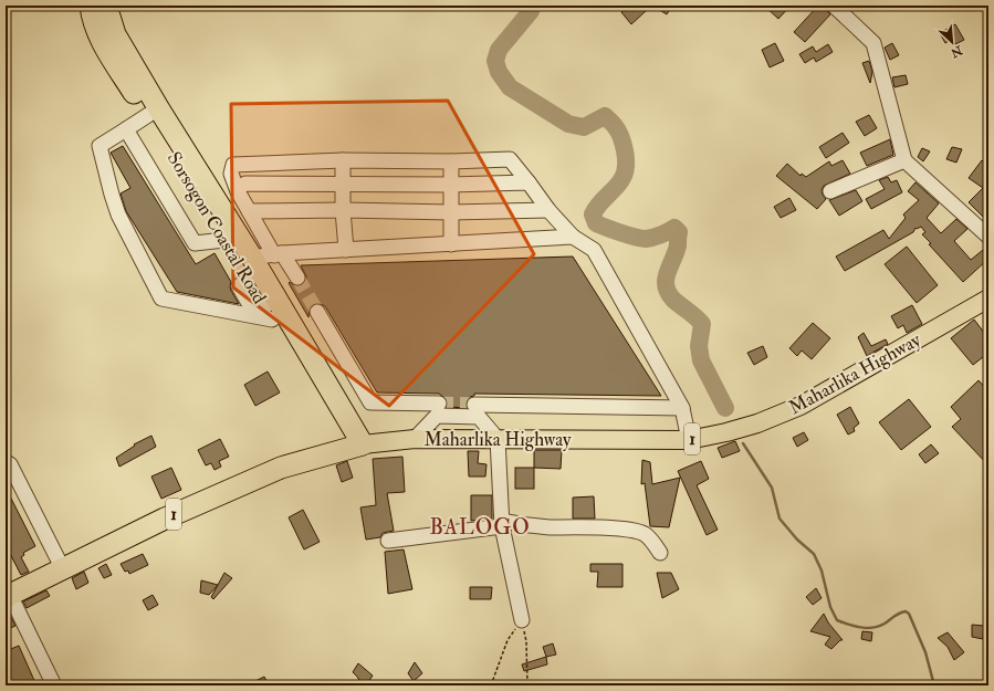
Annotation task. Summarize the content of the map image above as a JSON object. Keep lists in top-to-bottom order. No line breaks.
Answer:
{"streets":{"highway":["Sorsogon Coastal Road","Maharlika Highway","1"]},"crossings":[["Sorsogon Coastal Road","Maharlika Highway"]],"districts":["BALOGO"],"north":"bottom right"}
